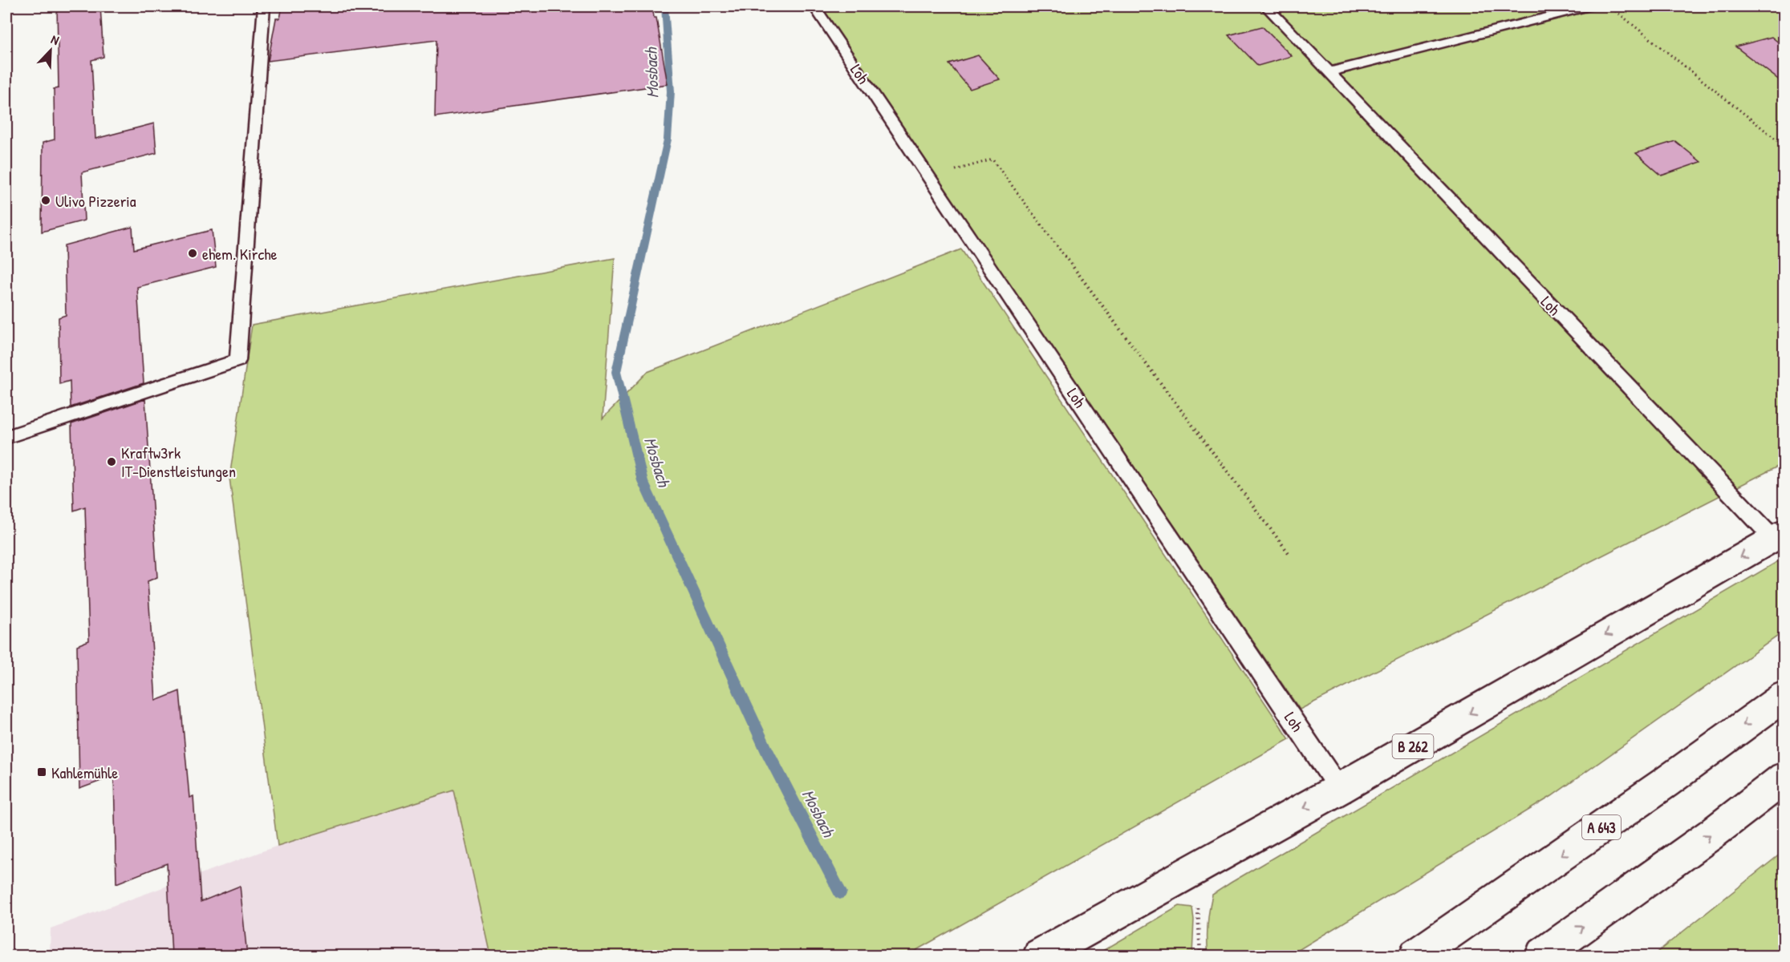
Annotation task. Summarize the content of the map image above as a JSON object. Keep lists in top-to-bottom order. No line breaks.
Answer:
{"streets":{"main road":["B 262","A 643"],"lane":["Loh"]},"crossings":[["Loh","B 262"]],"water":["Mosbach"],"places":{"other":["Ulivo Pizzeria","ehem. Kirche","Kraftw3rk IT-Dienstleistungen"],"transit":["Kahlemühle"]},"north":"top right"}
